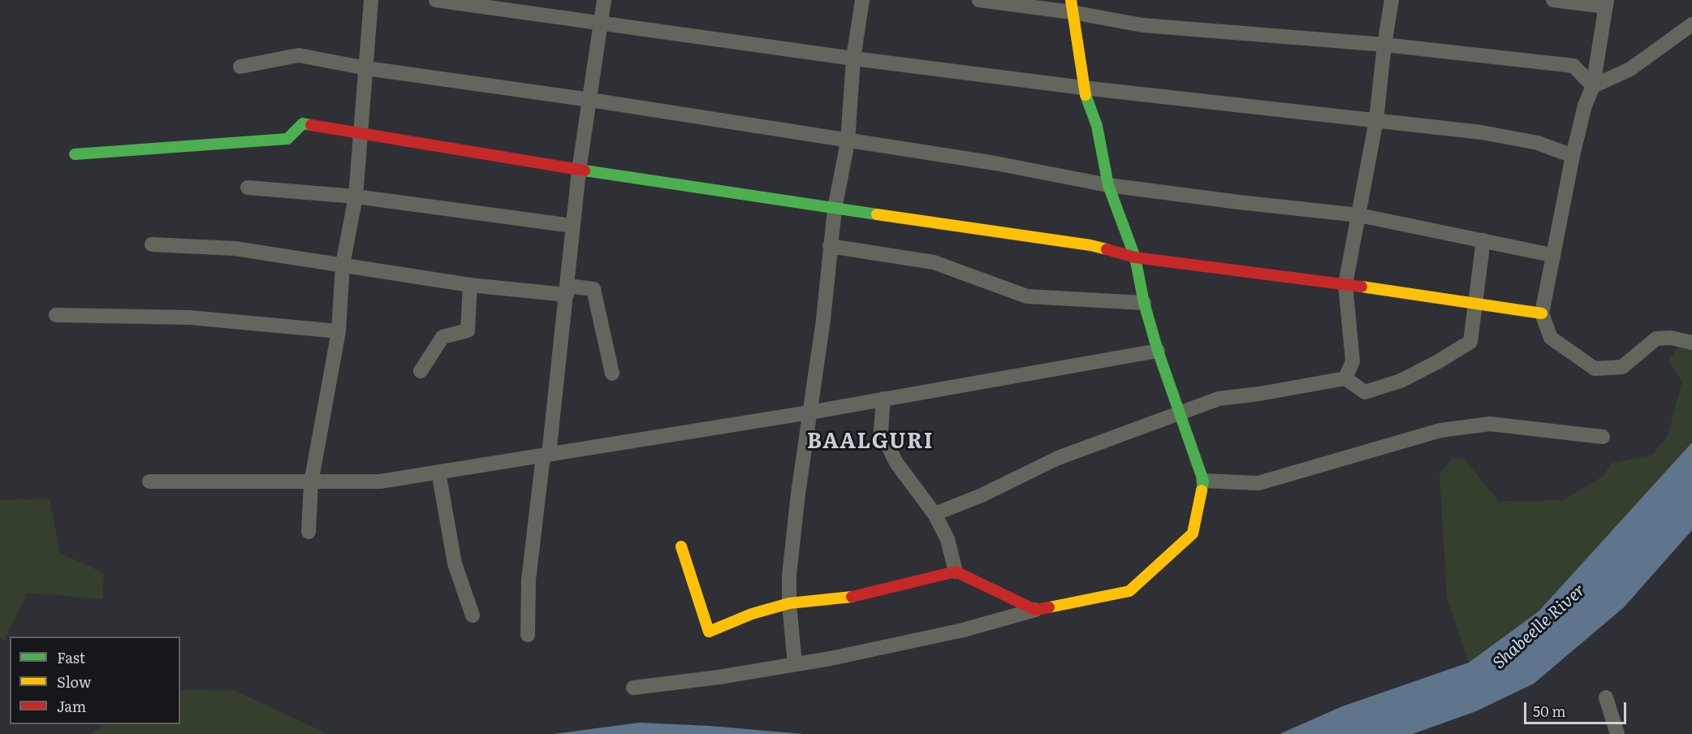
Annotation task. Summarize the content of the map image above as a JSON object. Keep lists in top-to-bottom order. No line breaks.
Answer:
{"districts":["BAALGURI"],"water":["Shabeelle River"],"legend":["Fast","Slow","Jam"],"scale_bar":"50 m"}
